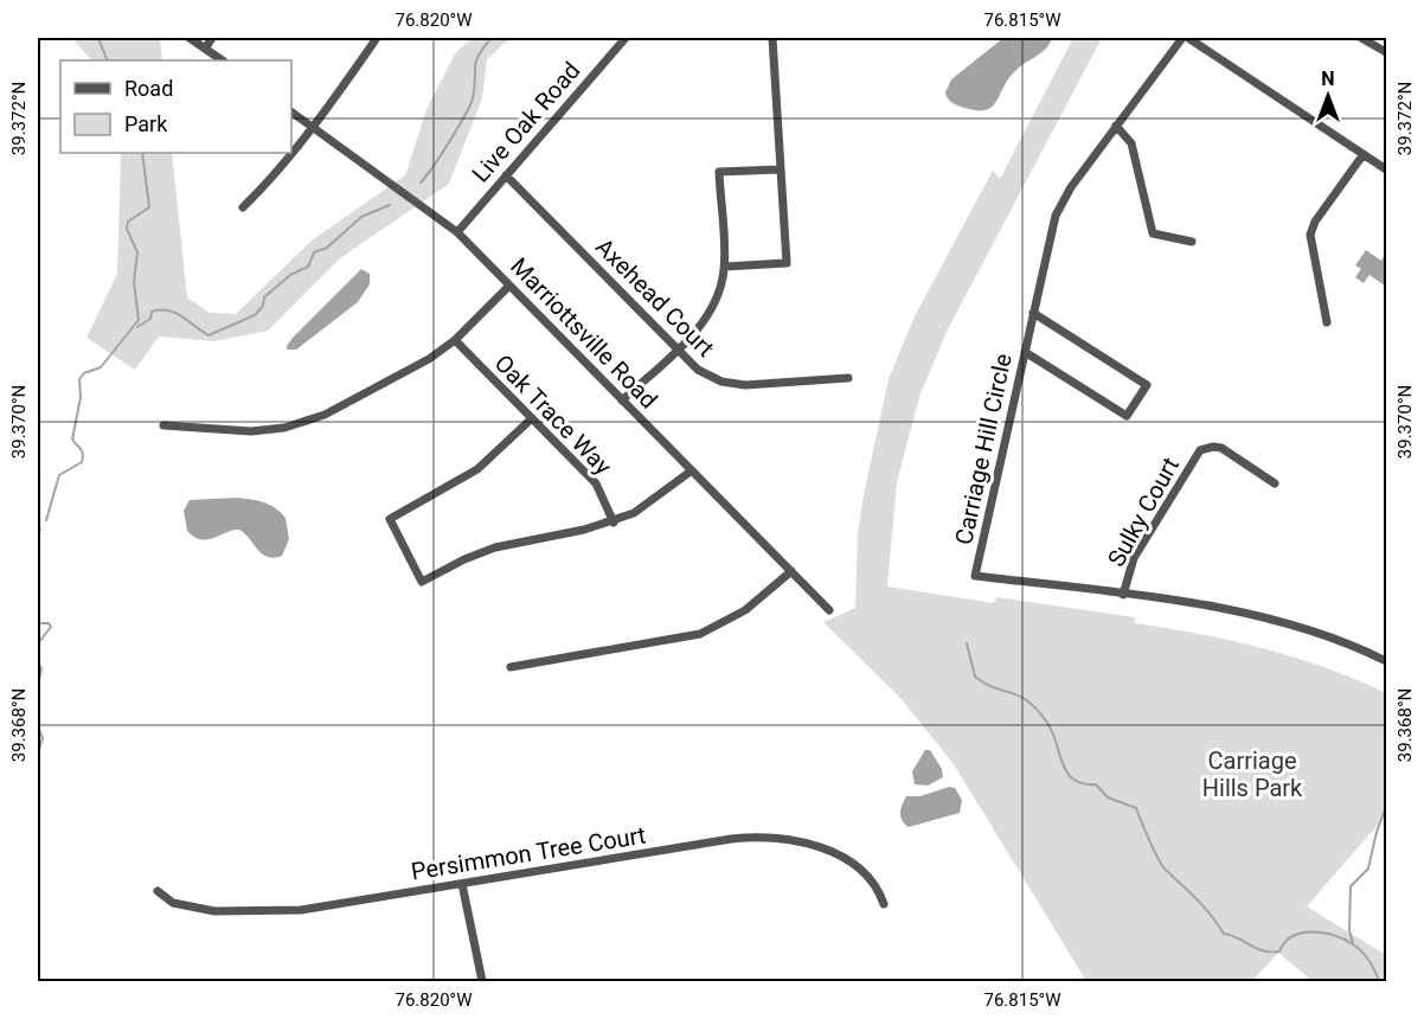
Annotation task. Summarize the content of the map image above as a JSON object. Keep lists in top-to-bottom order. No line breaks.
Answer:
{"streets":{"street":["Live Oak Road","Axehead Court","Marriottsville Road","Oak Trace Way","Carriage Hill Circle","Sulky Court","Persimmon Tree Court"]},"crossings":[["Live Oak Road","Axehead Court"],["Live Oak Road","Marriottsville Road"],["Carriage Hill Circle","Sulky Court"]],"parks":["Carriage Hills Park"],"legend":["Road","Park"],"north":"top","coordinates":["76.820°W","76.815°W","39.372°N","39.370°N","39.368°N"]}
